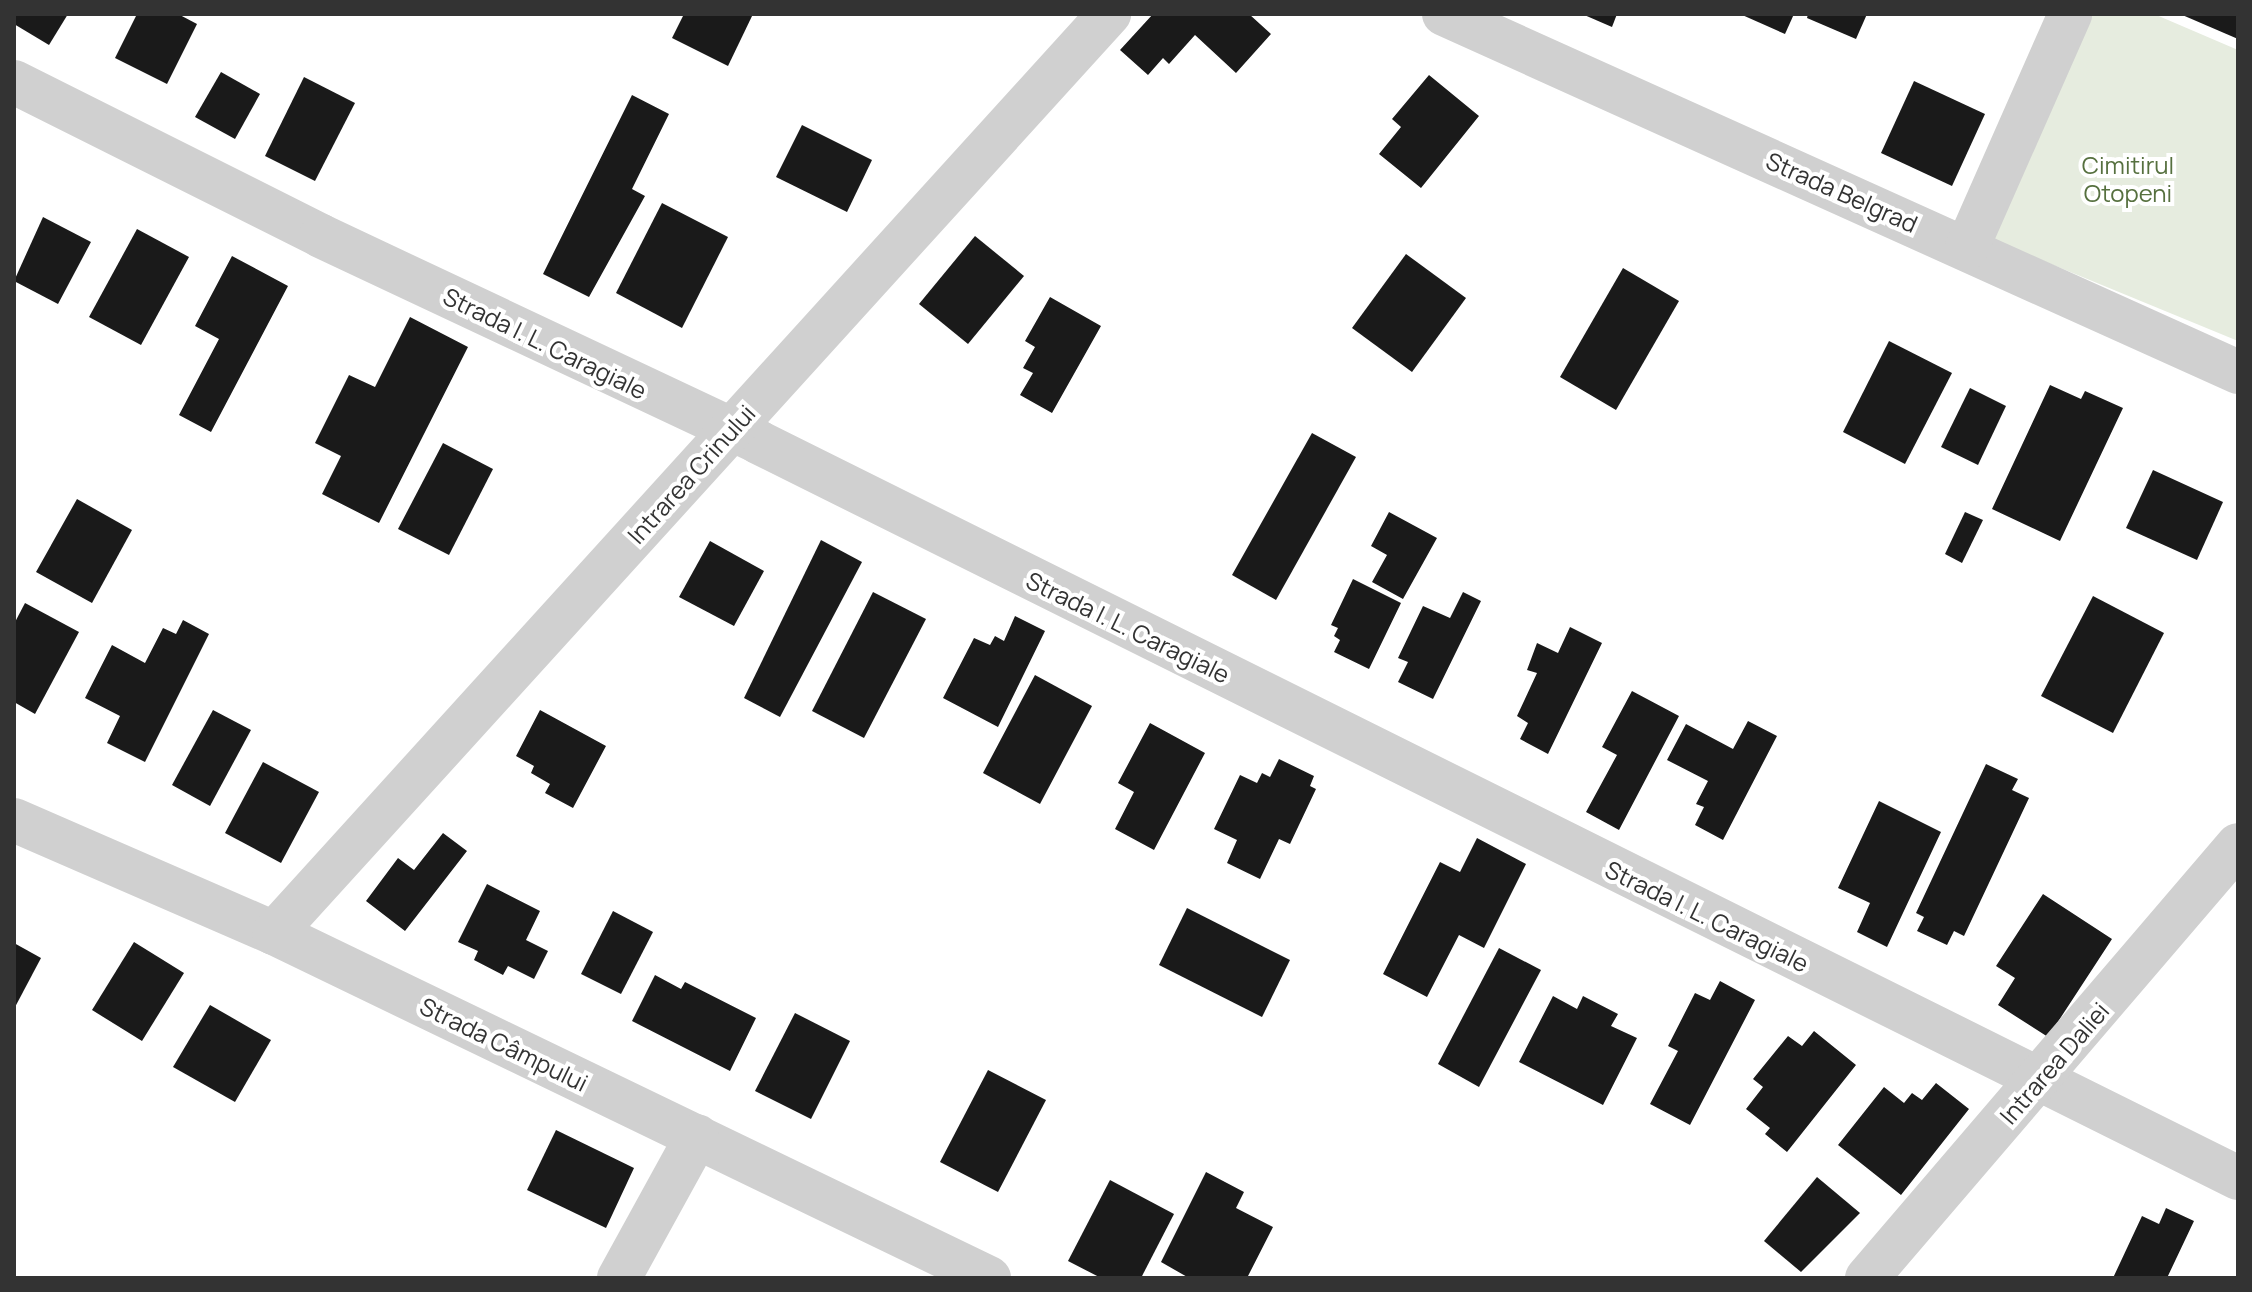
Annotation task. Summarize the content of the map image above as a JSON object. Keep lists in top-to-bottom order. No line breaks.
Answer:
{"streets":{"street":["Strada Belgrad","Strada I. L. Caragiale","Intrarea Crinului","Strada Câmpului","Intrarea Daliei"]},"crossings":[["Strada I. L. Caragiale","Intrarea Crinului"],["Strada I. L. Caragiale","Intrarea Daliei"],["Intrarea Crinului","Strada Câmpului"]],"parks":["Cimitirul Otopeni"]}
